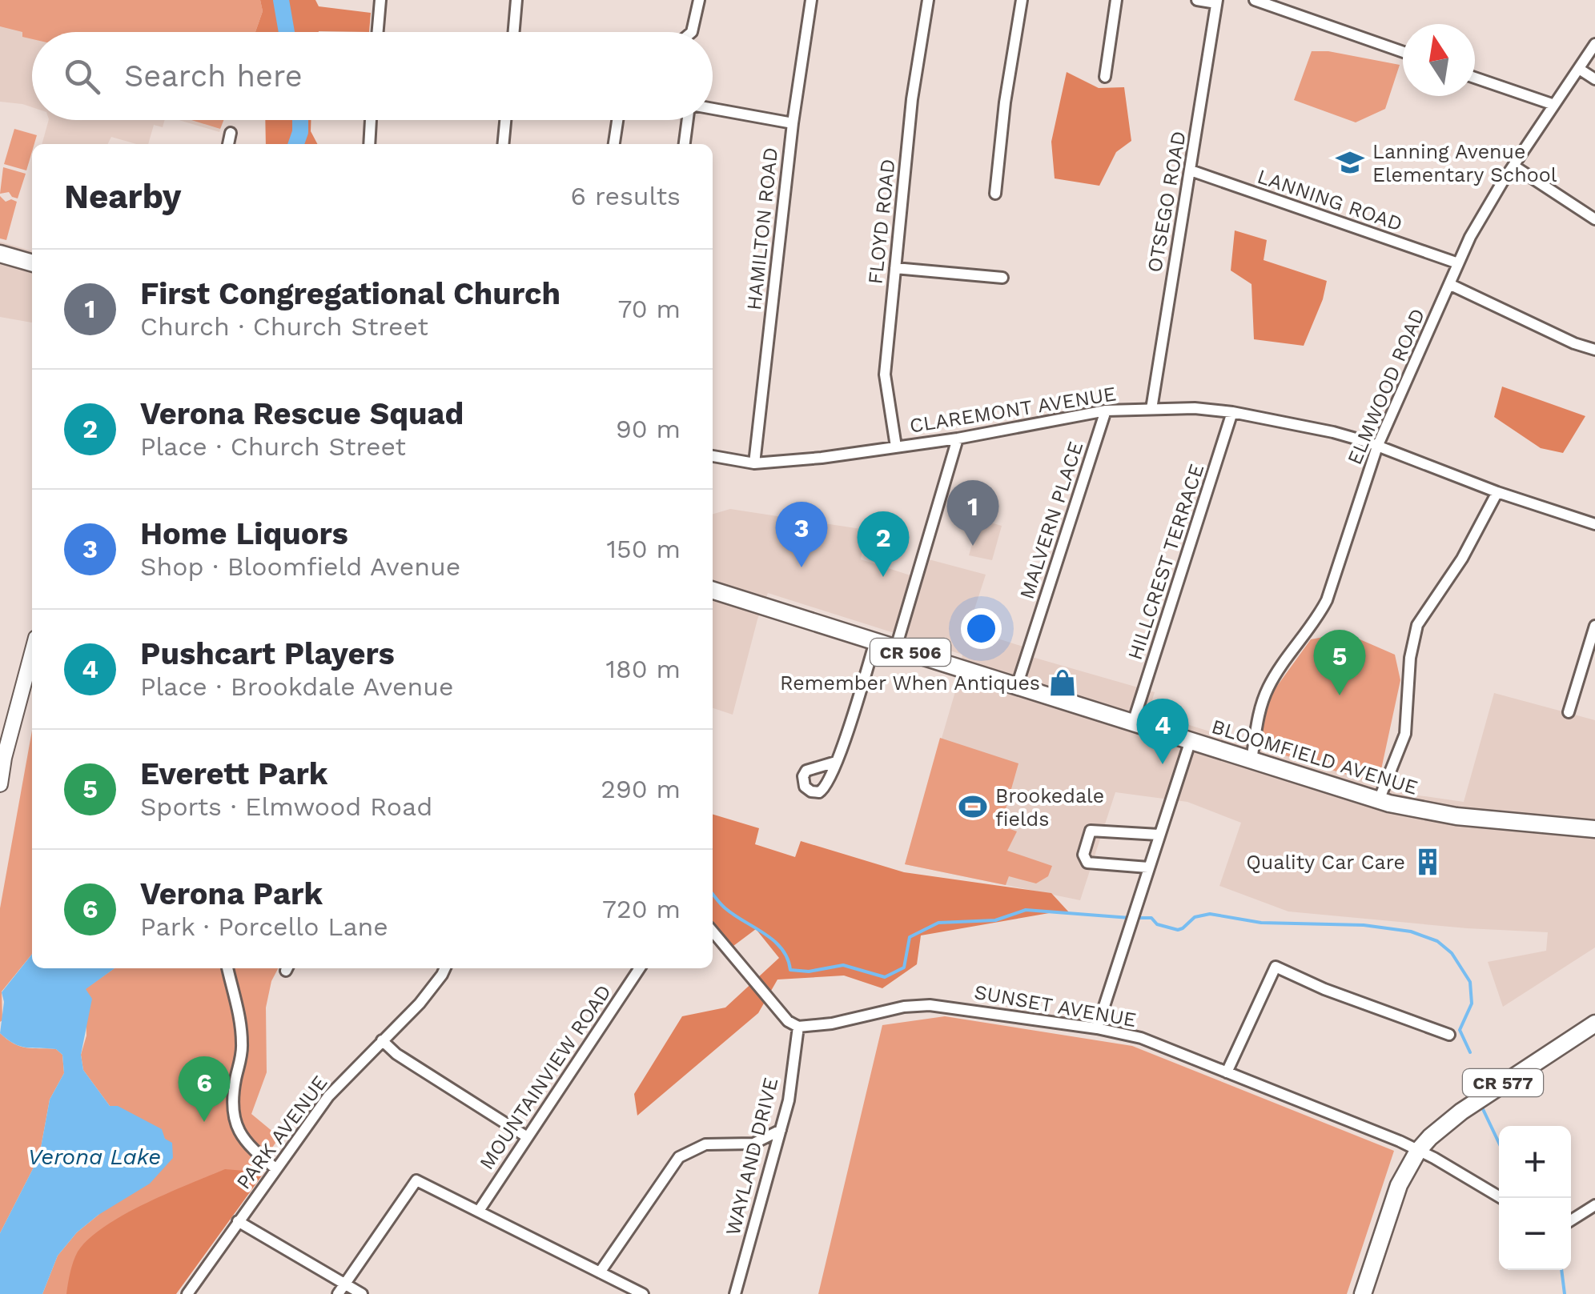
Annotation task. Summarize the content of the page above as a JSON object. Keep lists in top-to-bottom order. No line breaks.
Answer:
{"streets":{"main road":["CR 506","BLOOMFIELD AVENUE","CR 577"],"street":["LANNING ROAD","OTSEGO ROAD","FLOYD ROAD","HAMILTON ROAD","ELMWOOD ROAD","CLAREMONT AVENUE","MALVERN PLACE","HILLCREST TERRACE","SUNSET AVENUE","MOUNTAINVIEW ROAD","PARK AVENUE","WAYLAND DRIVE"]},"crossings":[["LANNING ROAD","OTSEGO ROAD"],["LANNING ROAD","ELMWOOD ROAD"],["OTSEGO ROAD","CLAREMONT AVENUE"],["FLOYD ROAD","CLAREMONT AVENUE"],["HAMILTON ROAD","CLAREMONT AVENUE"],["ELMWOOD ROAD","CLAREMONT AVENUE"],["ELMWOOD ROAD","BLOOMFIELD AVENUE"],["CLAREMONT AVENUE","MALVERN PLACE"],["CLAREMONT AVENUE","HILLCREST TERRACE"],["MALVERN PLACE","BLOOMFIELD AVENUE"],["HILLCREST TERRACE","BLOOMFIELD AVENUE"],["SUNSET AVENUE","CR 577"],["SUNSET AVENUE","WAYLAND DRIVE"]],"water":["Verona Lake"],"places":{"school or university":["Lanning Avenue Elementary School"],"shop":["Remember When Antiques"],"sports":["Brookedale fields"],"building":["Quality Car Care"]},"north":"top","page":{"search":"Search here","heading":["Nearby","6 results"],"list":[{"mark":"1","name":"First Congregational Church","note":"Church · Church Street","value":"70 m"},{"mark":"2","name":"Verona Rescue Squad","note":"Place · Church Street","value":"90 m"},{"mark":"3","name":"Home Liquors","note":"Shop · Bloomfield Avenue","value":"150 m"},{"mark":"4","name":"Pushcart Players","note":"Place · Brookdale Avenue","value":"180 m"},{"mark":"5","name":"Everett Park","note":"Sports · Elmwood Road","value":"290 m"},{"mark":"6","name":"Verona Park","note":"Park · Porcello Lane","value":"720 m"}],"pins":["1","3","2","5","4","6"],"map_buttons":["+","−"]}}
